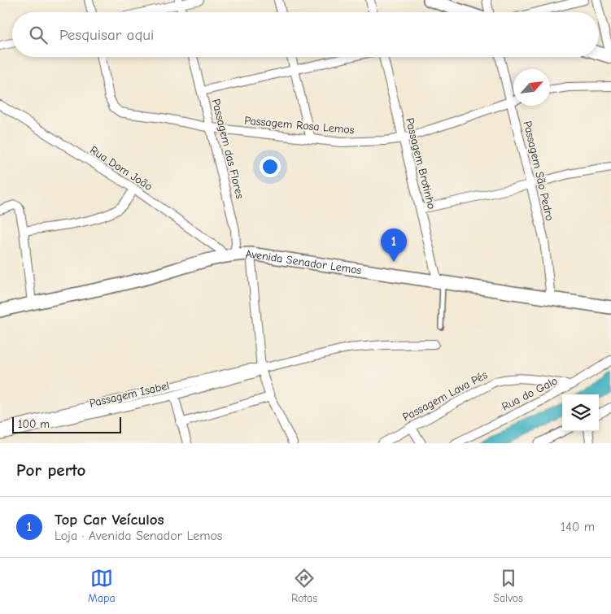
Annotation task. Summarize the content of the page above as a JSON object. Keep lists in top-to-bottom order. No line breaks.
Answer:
{"streets":{"main road":["Avenida Senador Lemos"],"street":["Passagem Rosa Lemos","Passagem das Flores","Passagem Brotinho","Rua Dom João","Passagem São Pedro","Rua do Galo","Passagem Isabel","Passagem Lava Pés"]},"crossings":[["Passagem Rosa Lemos","Passagem das Flores"],["Passagem Rosa Lemos","Passagem Brotinho"],["Passagem das Flores","Rua Dom João"],["Passagem das Flores","Avenida Senador Lemos"],["Passagem Brotinho","Avenida Senador Lemos"],["Rua Dom João","Avenida Senador Lemos"],["Passagem São Pedro","Avenida Senador Lemos"],["Rua do Galo","Passagem Lava Pés"]],"scale_bar":"100 m","north":"top right","page":{"search":"Pesquisar aqui","pins":"1","scale":"100 m","heading":"Por perto","list":[{"mark":"1","name":"Top Car Veículos","note":"Loja · Avenida Senador Lemos","value":"140 m"}],"nav":["Mapa","Rotas","Salvos"]}}
